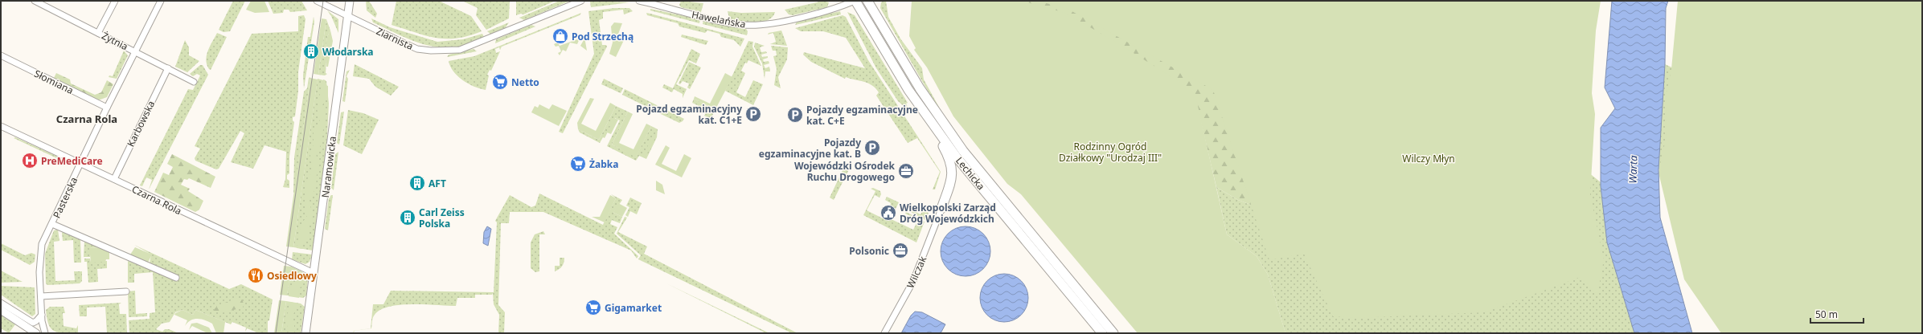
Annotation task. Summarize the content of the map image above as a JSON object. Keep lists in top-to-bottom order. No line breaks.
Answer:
{"streets":{"main road":["Lechicka"],"street":["Hawelańska","Ziarnista","Żytnia","Słomiana","Karbowska","Naramowicka","Pasterska","Czarna Rola","Wilczak"]},"crossings":[["Hawelańska","Lechicka"],["Ziarnista","Naramowicka"],["Żytnia","Karbowska"],["Żytnia","Pasterska"],["Słomiana","Pasterska"],["Karbowska","Czarna Rola"],["Naramowicka","Czarna Rola"],["Pasterska","Czarna Rola"]],"districts":["Czarna Rola"],"water":["Warta"],"parks":["Rodzinny Ogród Działkowy \"Urodzaj III\"","Wilczy Młyn"],"places":{"shop":["Pod Strzechą"],"building":["Włodarska","AFT","Carl Zeiss Polska"],"supermarket":["Netto","Żabka","Gigamarket"],"parking":["Pojazd egzaminacyjny kat. C1+E","Pojazdy egzaminacyjne kat. C+E","Pojazdy egzaminacyjne kat. B"],"hospital":["PreMediCare"],"office":["Wojewódzki Ośrodek Ruchu Drogowego","Polsonic"],"public building":["Wielkopolski Zarząd Dróg Wojewódzkich"],"restaurant":["Osiedlowy"]},"scale_bar":"50 m"}
